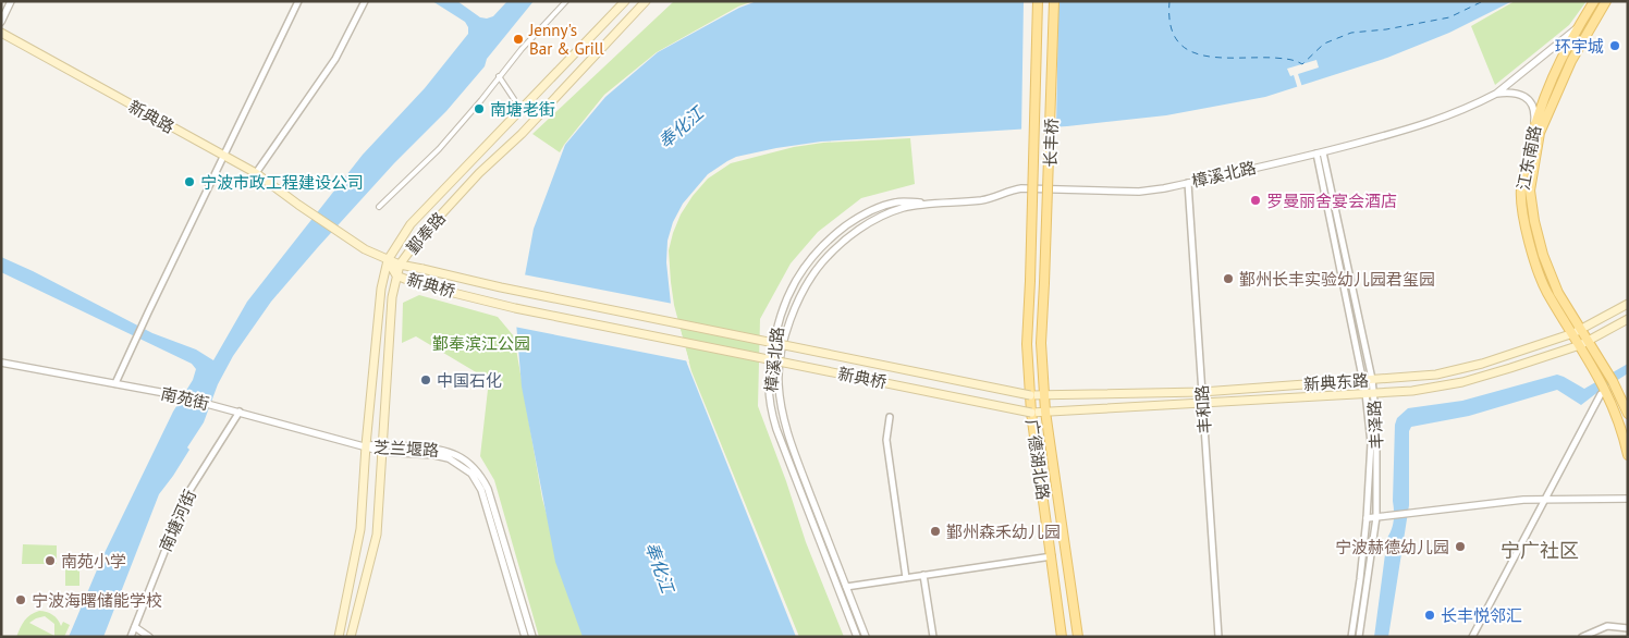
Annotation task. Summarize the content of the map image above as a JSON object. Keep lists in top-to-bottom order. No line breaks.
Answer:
{"streets":{"main road":["新典路","长丰桥","江东南路","鄞奉路","新典桥","新典东路","广德湖北路"],"street":["樟溪北路","南苑街","丰和路","丰泽路","芝兰堰路","南塘河街"]},"crossings":[["新典路","鄞奉路"],["新典路","新典桥"],["长丰桥","广德湖北路"],["江东南路","樟溪北路"],["江东南路","新典东路"],["樟溪北路","丰和路"],["樟溪北路","丰泽路"],["鄞奉路","新典桥"],["鄞奉路","南苑街"],["鄞奉路","芝兰堰路"],["新典桥","新典东路"],["新典桥","广德湖北路"],["新典东路","丰和路"],["新典东路","丰泽路"],["新典东路","广德湖北路"],["南苑街","芝兰堰路"],["南苑街","南塘河街"]],"districts":["宁广社区"],"water":["奉化江"],"parks":["鄞奉滨江公园"],"places":["Jenny's Bar & Grill","环宇城","南塘老街","宁波市政工程建设公司","罗曼丽舍宴会酒店","鄞州长丰实验幼儿园君玺园","中国石化","鄞州森禾幼儿园","宁波赫德幼儿园","南苑小学","宁波海曙储能学校","长丰悦邻汇"]}
